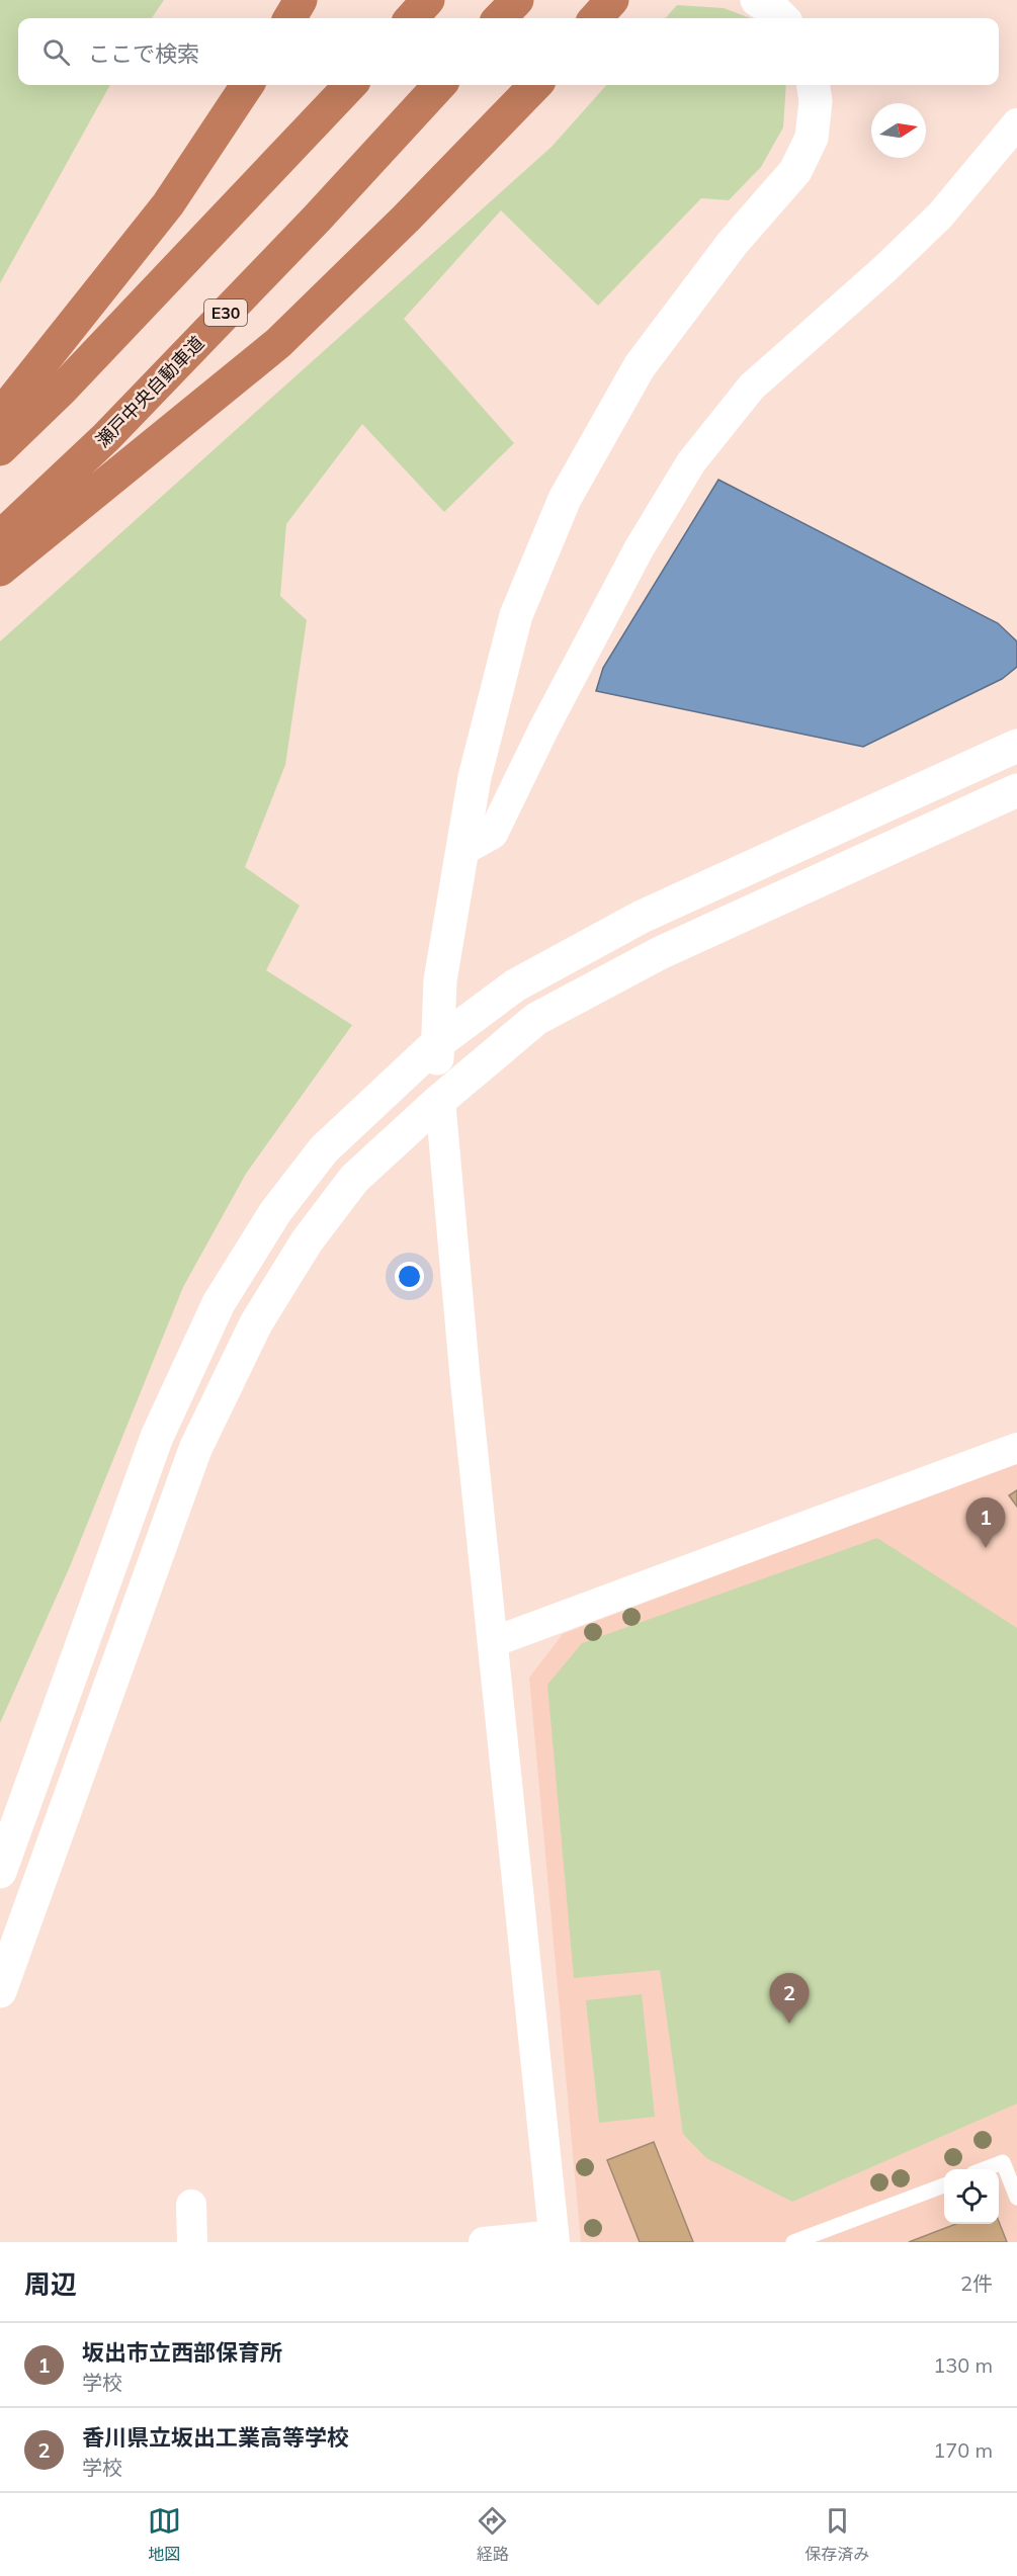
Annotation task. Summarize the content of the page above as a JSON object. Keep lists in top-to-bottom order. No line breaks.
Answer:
{"streets":{"highway":["E30","瀬戸中央自動車道"]},"north":"right","page":{"search":"ここで検索","pins":["1","2"],"heading":["周辺","2件"],"list":[{"mark":"1","name":"坂出市立西部保育所","note":"学校","value":"130 m"},{"mark":"2","name":"香川県立坂出工業高等学校","note":"学校","value":"170 m"}],"nav":["地図","経路","保存済み"]}}
